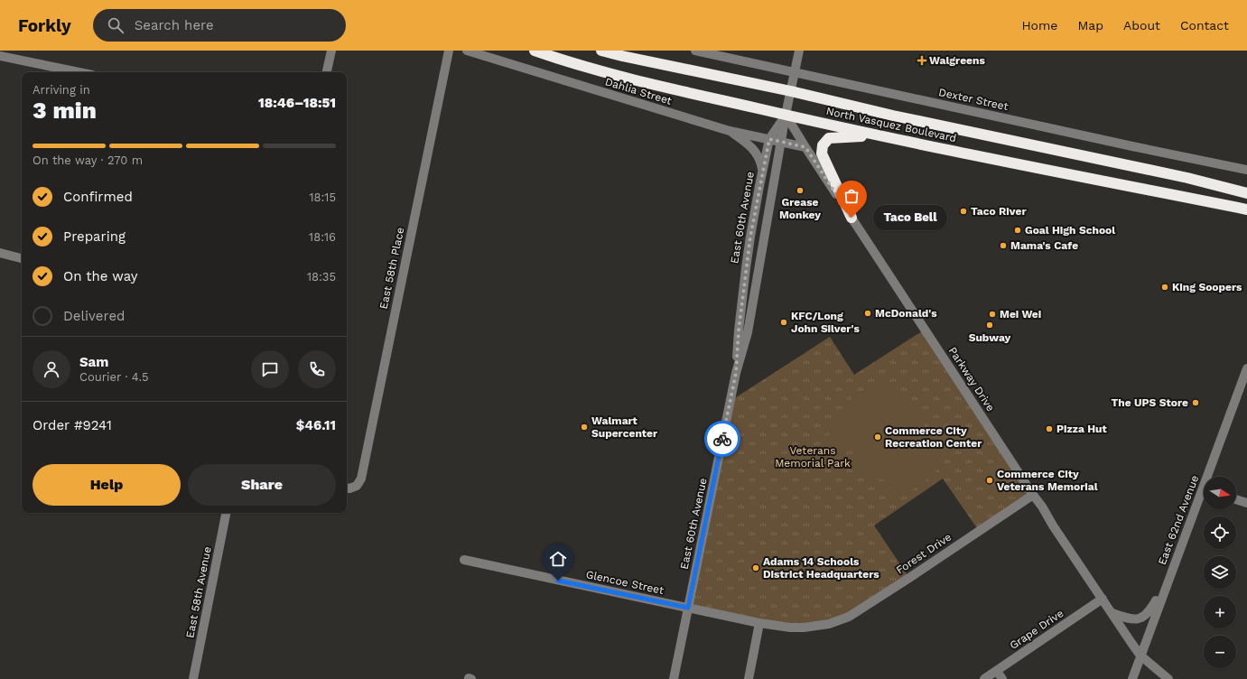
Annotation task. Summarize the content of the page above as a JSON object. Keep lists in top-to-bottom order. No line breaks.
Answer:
{"streets":{"highway":["North Vasquez Boulevard"],"street":["Dahlia Street","Dexter Street","East 60th Avenue","East 58th Place","Parkway Drive","East 62nd Avenue","Forest Drive","Glencoe Street","East 58th Avenue","Grape Drive"]},"crossings":[["Dahlia Street","East 60th Avenue"],["Dahlia Street","Parkway Drive"],["Dexter Street","East 60th Avenue"],["North Vasquez Boulevard","East 60th Avenue"],["North Vasquez Boulevard","Parkway Drive"],["East 60th Avenue","Parkway Drive"],["East 60th Avenue","Glencoe Street"],["Parkway Drive","East 62nd Avenue"],["Parkway Drive","Forest Drive"],["Parkway Drive","Grape Drive"],["Forest Drive","Glencoe Street"]],"parks":["Veterans Memorial Park"],"places":{"health":["Walgreens"],"other":["Grease Monkey","Taco River","Taco Bell","Goal High School","Mama's Cafe","King Soopers","McDonald's","Mei Wei","KFC/Long John Silver's","Subway","The UPS Store","Walmart Supercenter","Pizza Hut","Commerce City Recreation Center","Commerce City Veterans Memorial","Adams 14 Schools District Headquarters"]},"north":"right","page":{"header":"Forkly","search":"Search here","nav":["Home","Map","About","Contact"],"heading":["3 min","Arriving in","18:46–18:51"],"panel":["Sam","Courier · 4.5","Order #9241","$46.11"],"bar":"On the way · 270 m","list":[["Confirmed","18:15"],["Preparing","18:16"],["On the way","18:35"],"Delivered"],"bubble":"Taco Bell","buttons":["Help","Share"],"map_buttons":["+","−"]}}
